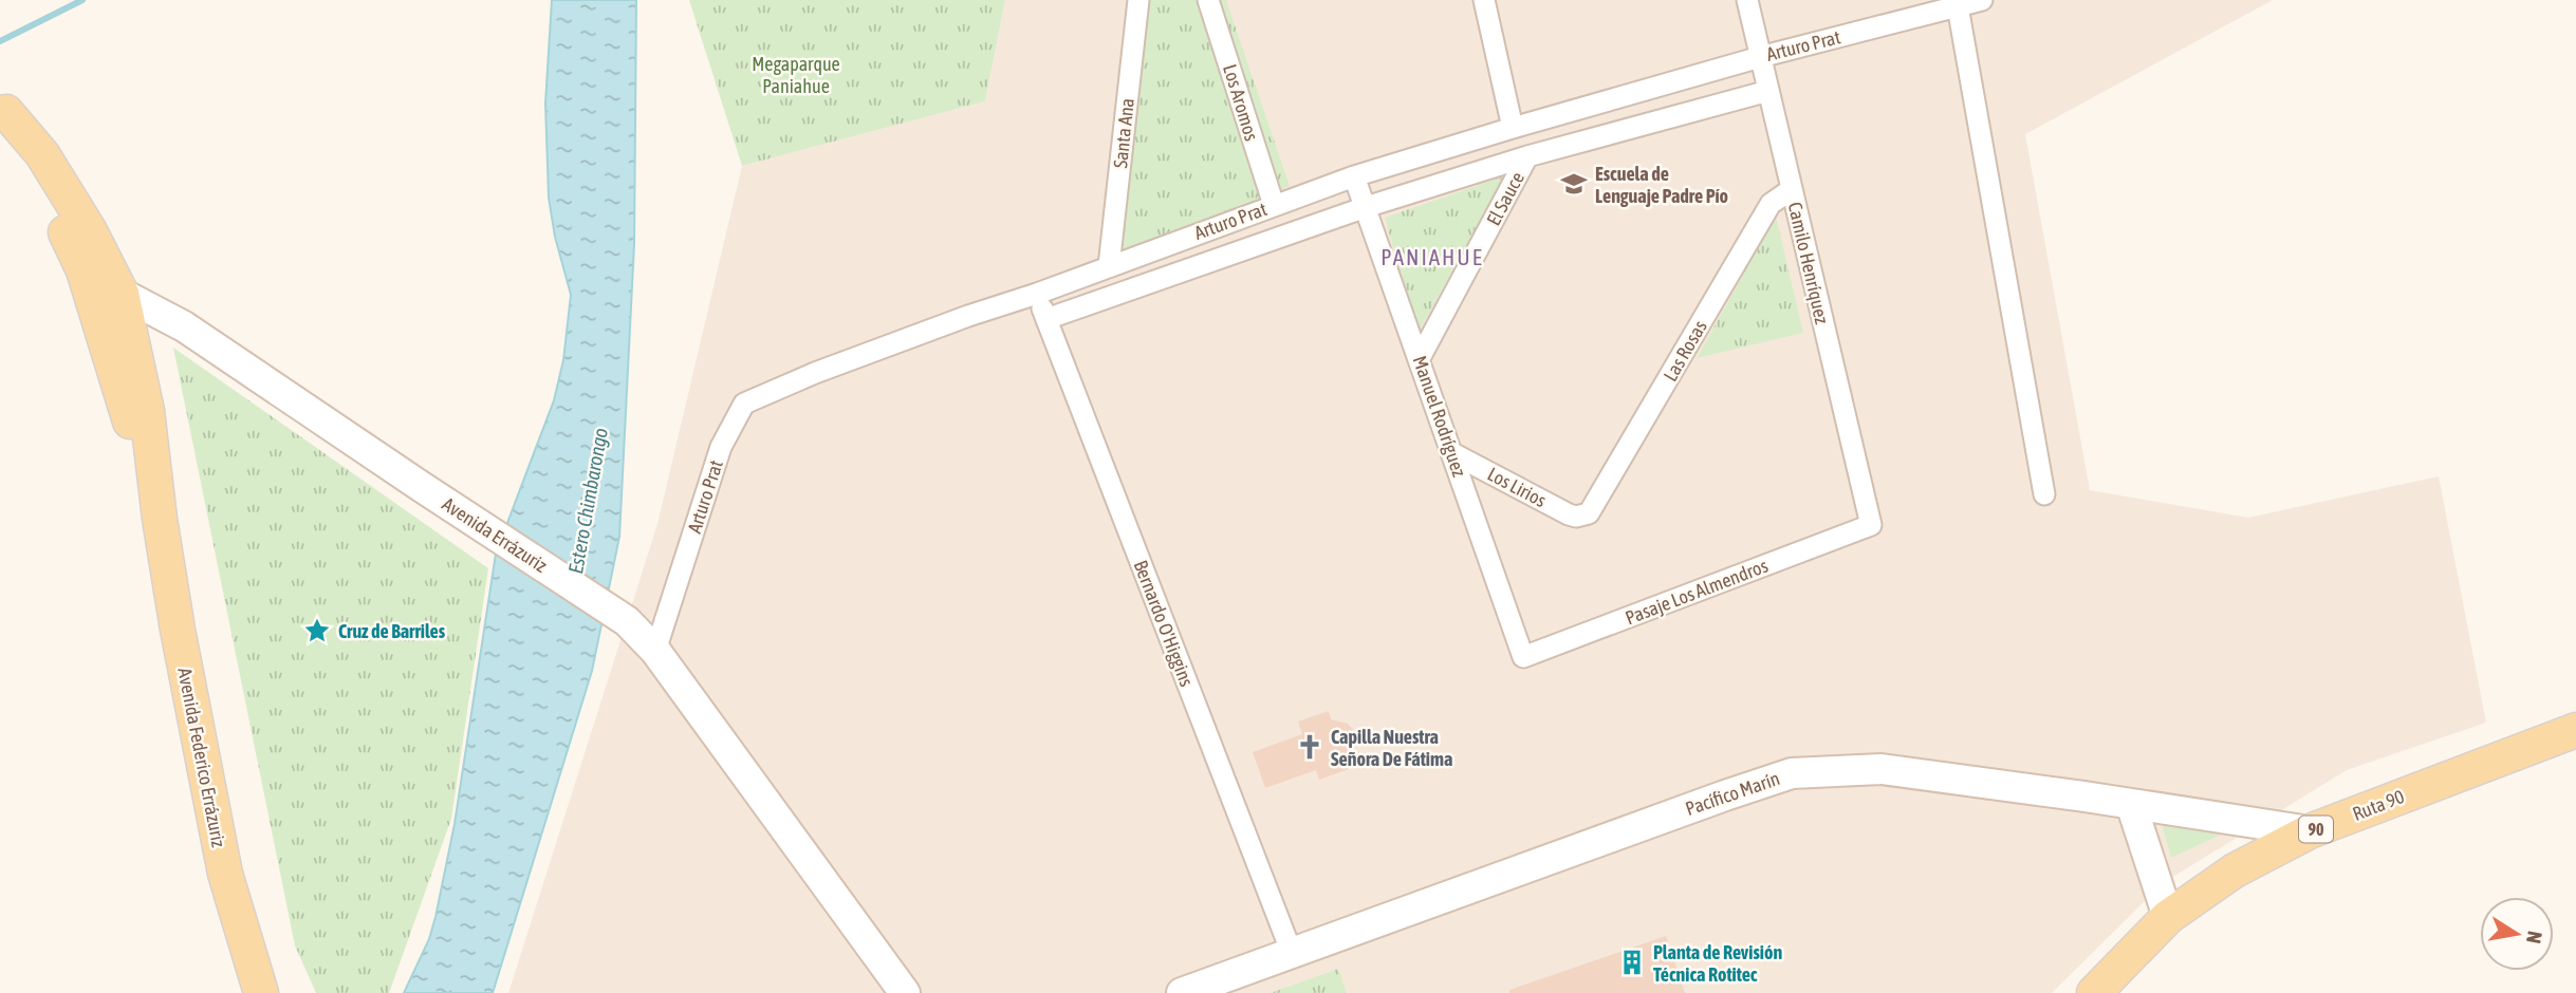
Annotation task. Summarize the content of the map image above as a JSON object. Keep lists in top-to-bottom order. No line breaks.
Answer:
{"streets":{"main road":["Avenida Federico Errázuriz","Ruta 90","90"],"street":["Arturo Prat","Los Aromos","Santa Ana","El Sauce","Camilo Henríquez","Las Rosas","Manuel Rodríguez","Los Lirios","Avenida Errázuriz","Pasaje Los Almendros","Bernardo O'Higgins","Pacífico Marín"]},"crossings":[["Arturo Prat","Los Aromos"],["Arturo Prat","Santa Ana"],["Arturo Prat","El Sauce"],["Arturo Prat","Camilo Henríquez"],["Arturo Prat","Manuel Rodríguez"],["Arturo Prat","Avenida Errázuriz"],["Arturo Prat","Bernardo O'Higgins"],["El Sauce","Manuel Rodríguez"],["Camilo Henríquez","Las Rosas"],["Camilo Henríquez","Pasaje Los Almendros"],["Las Rosas","Los Lirios"],["Manuel Rodríguez","Los Lirios"],["Manuel Rodríguez","Pasaje Los Almendros"],["Avenida Errázuriz","Avenida Federico Errázuriz"],["Bernardo O'Higgins","Pacífico Marín"],["Pacífico Marín","Ruta 90"]],"districts":["PANIAHUE"],"water":["Estero Chimbarongo"],"parks":["Megaparque Paniahue"],"places":{"school or university":["Escuela de Lenguaje Padre Pío"],"place":["Cruz de Barriles"],"church":["Capilla Nuestra Señora De Fátima"],"building":["Planta de Revisión Técnica Rotitec"]},"north":"right"}
